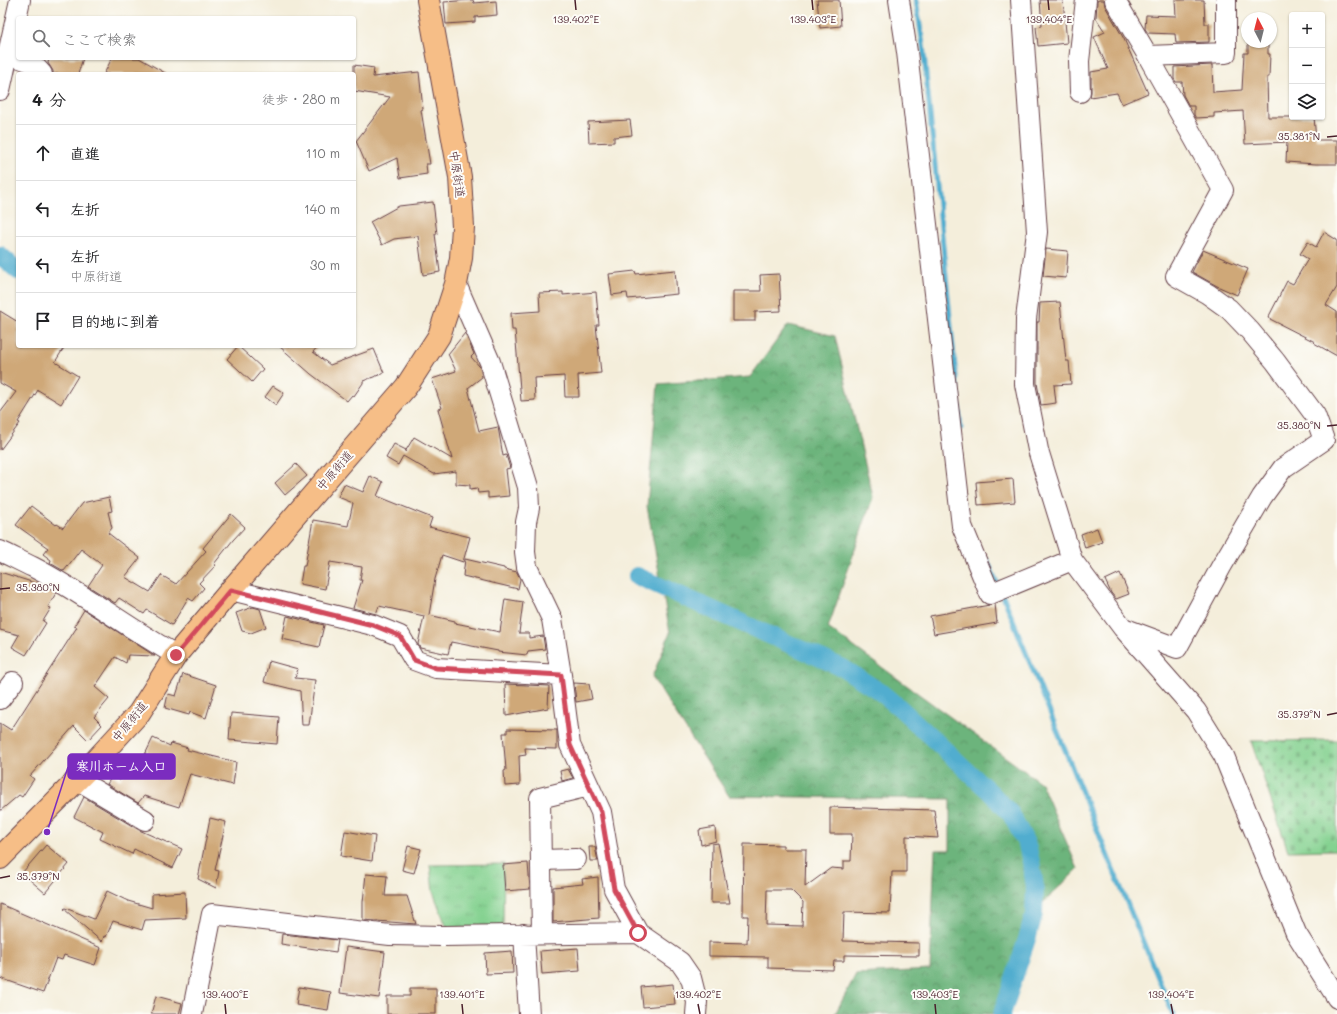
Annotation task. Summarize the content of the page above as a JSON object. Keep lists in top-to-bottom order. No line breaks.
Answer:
{"streets":{"main road":["中原街道"]},"places":["寒川ホーム入口"],"north":"top","page":{"map_buttons":["+","−"],"search":"ここで検索","heading":["4 分","徒歩 · 280 m"],"list":[["直進","110 m"],["左折","140 m"],["左折","中原街道","30 m"],"目的地に到着"]},"coordinates":["139.402°E","139.403°E","139.404°E","35.381°N","35.380°N","35.379°N","139.400°E","139.401°E"]}
